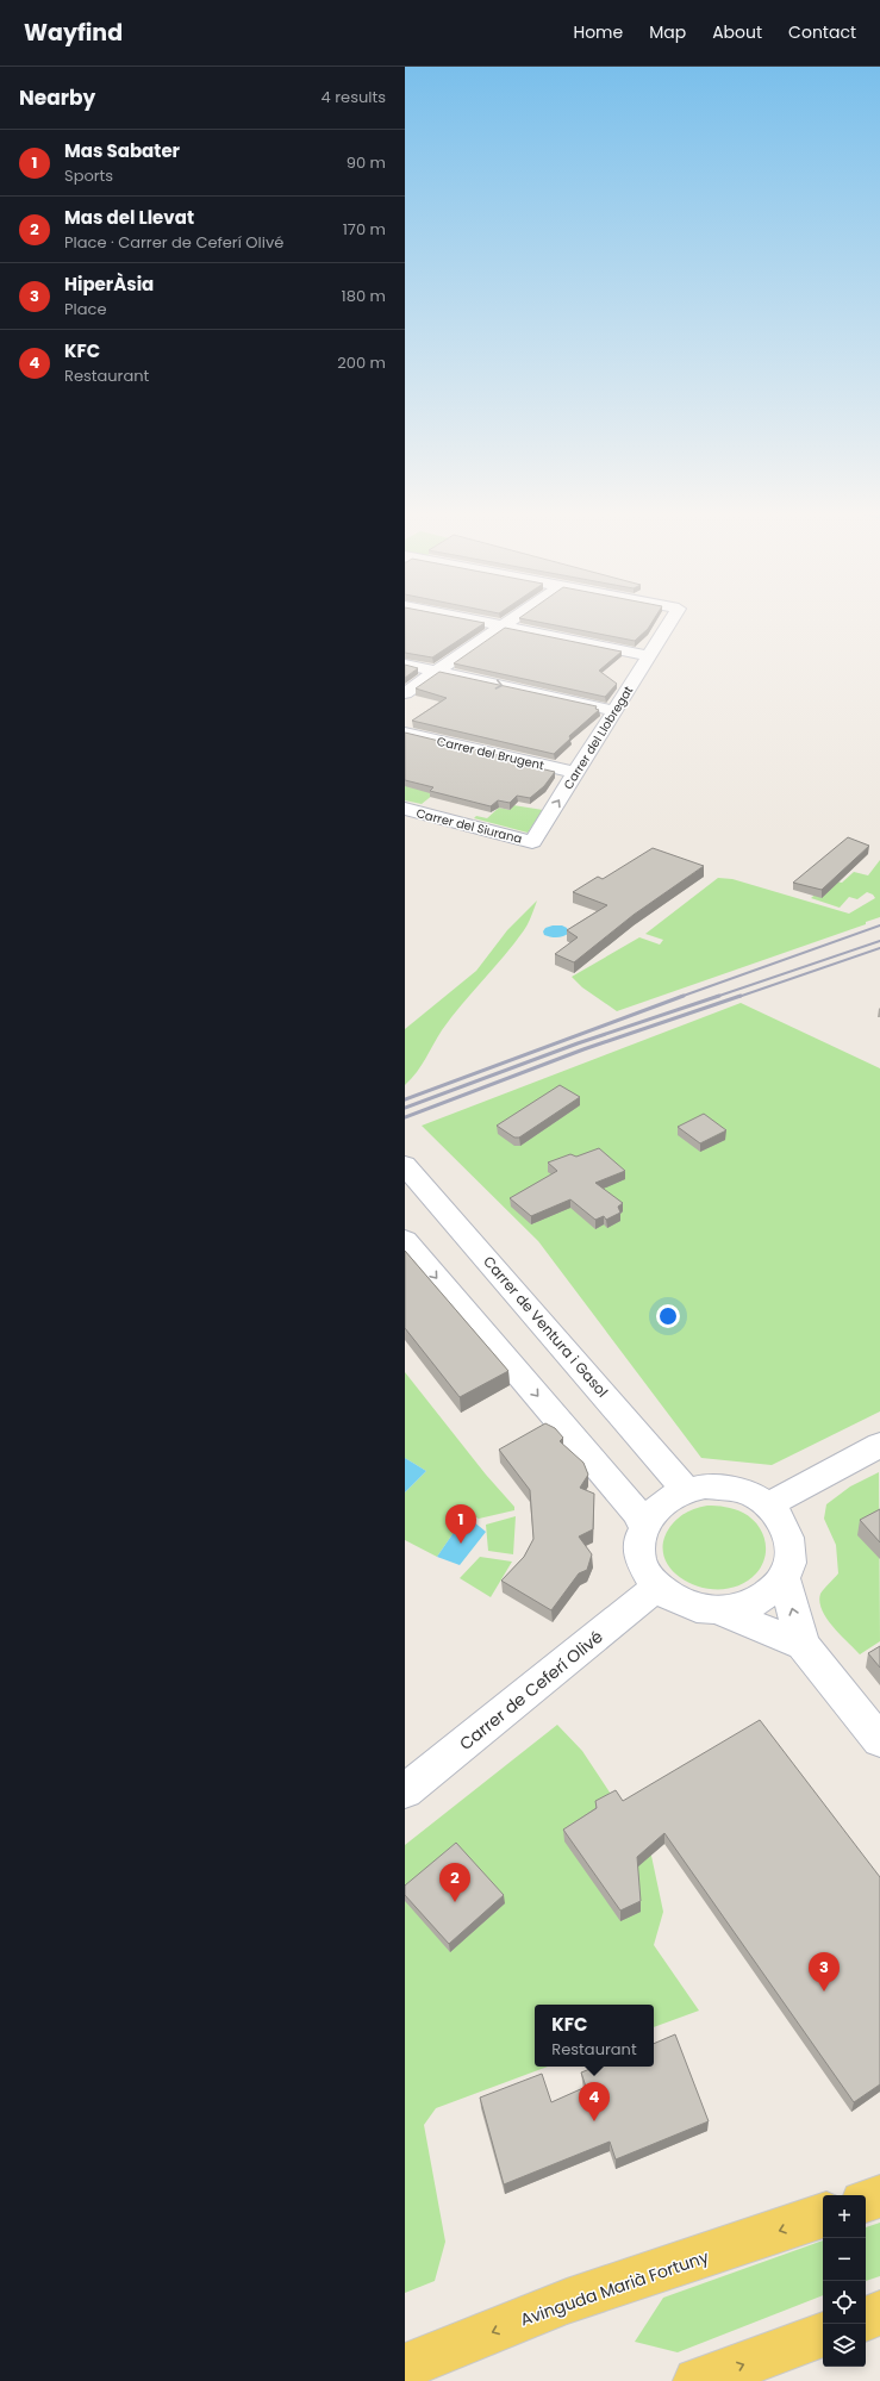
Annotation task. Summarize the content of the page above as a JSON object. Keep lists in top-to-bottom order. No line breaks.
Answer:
{"streets":{"main road":["Avinguda Marià Fortuny"],"street":["Carrer del Llobregat","Carrer del Brugent","Carrer del Siurana","Carrer de Ventura i Gasol","Carrer de Ceferí Olivé"]},"crossings":[["Carrer del Llobregat","Carrer del Brugent"],["Carrer del Llobregat","Carrer del Siurana"],["Carrer de Ventura i Gasol","Carrer de Ceferí Olivé"]],"page":{"header":"Wayfind","nav":["Home","Map","About","Contact"],"heading":["Nearby","4 results"],"list":[{"mark":"1","name":"Mas Sabater","note":"Sports","value":"90 m"},{"mark":"2","name":"Mas del Llevat","note":"Place · Carrer de Ceferí Olivé","value":"170 m"},{"mark":"3","name":"HiperÀsia","note":"Place","value":"180 m"},{"mark":"4","name":"KFC","note":"Restaurant","value":"200 m"}],"pins":["1","2","3","4"],"popup":["KFC","Restaurant"],"map_buttons":["+","−"]}}
